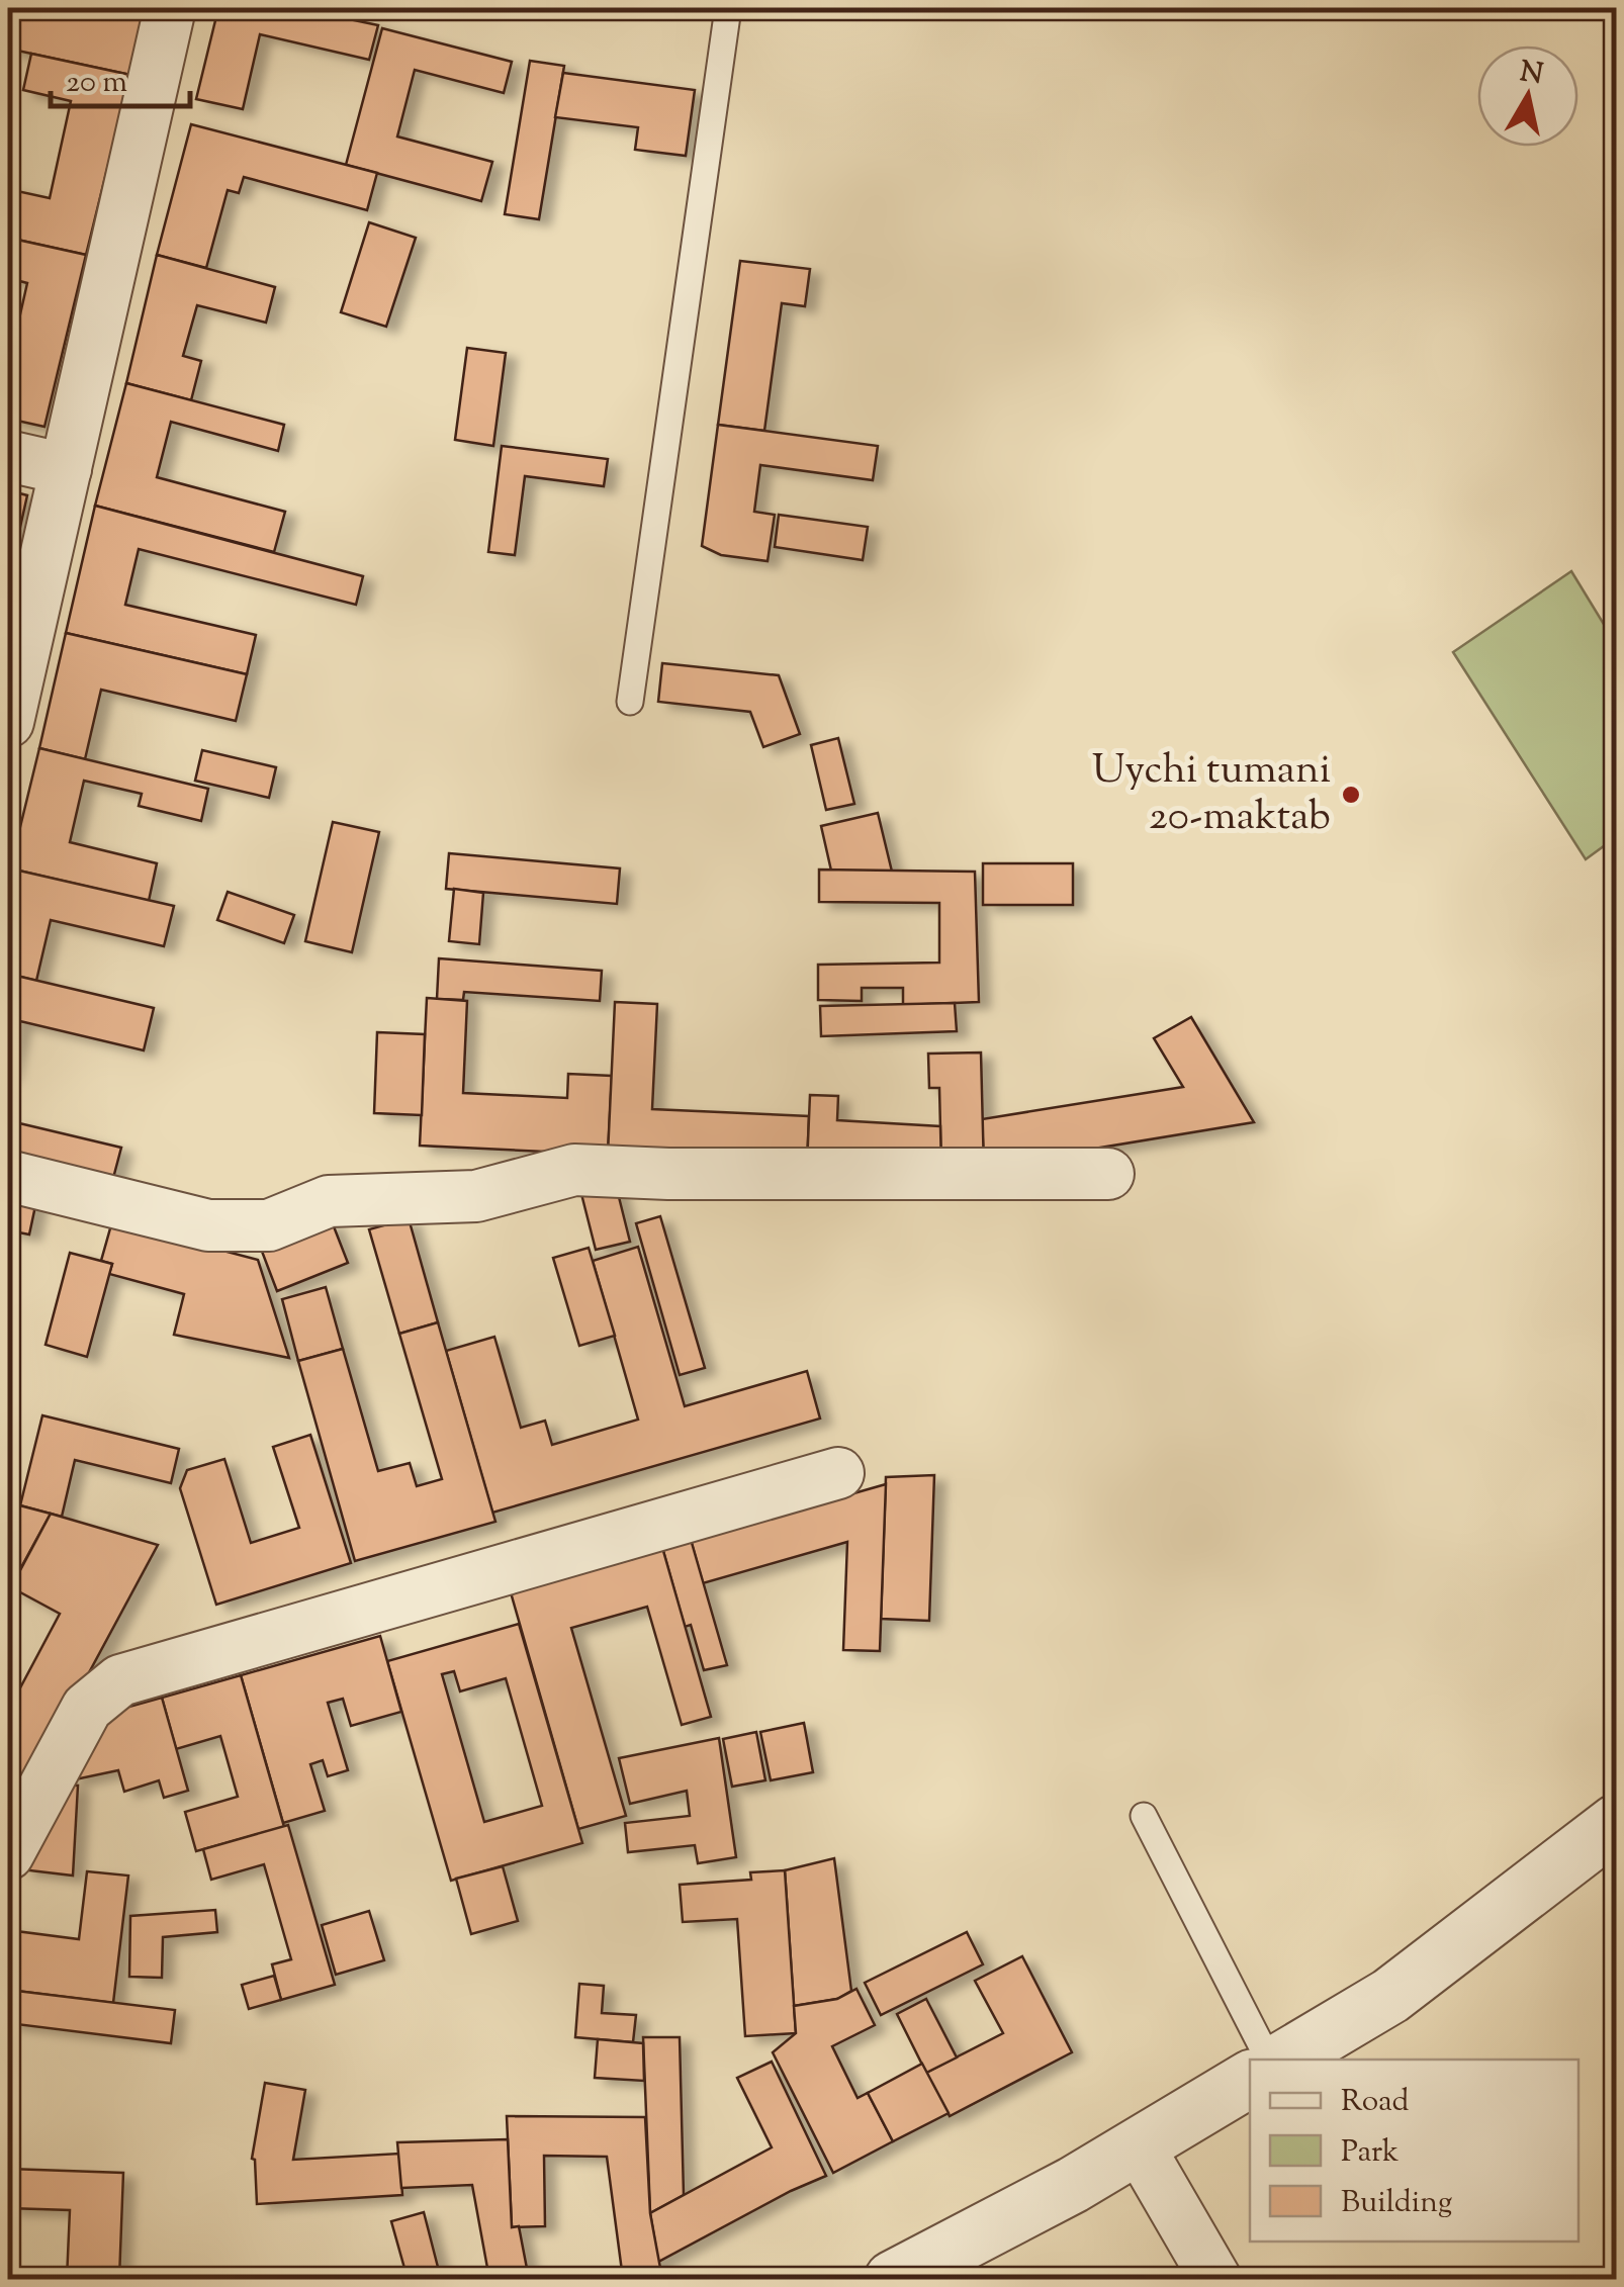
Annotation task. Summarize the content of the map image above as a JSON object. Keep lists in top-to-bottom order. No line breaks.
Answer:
{"places":["Uychi tumani 20-maktab"],"legend":["Road","Park","Building"],"scale_bar":"20 m","north":"top"}
